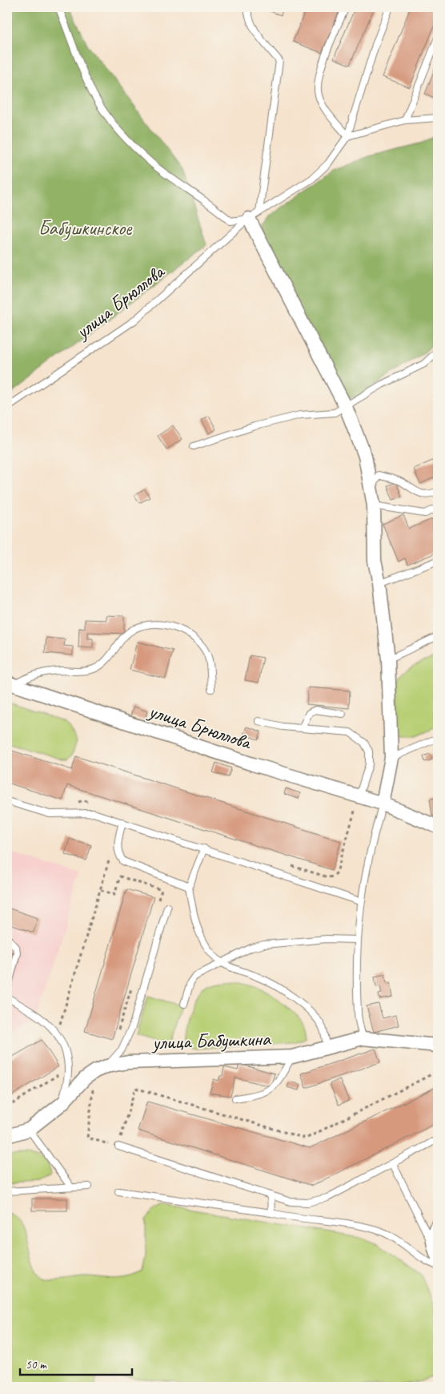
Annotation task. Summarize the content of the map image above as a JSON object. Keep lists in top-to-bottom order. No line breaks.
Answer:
{"streets":{"street":["улица Брюллова","улица Бабушкина"]},"parks":["Бабушкинское"],"scale_bar":"50 m"}
